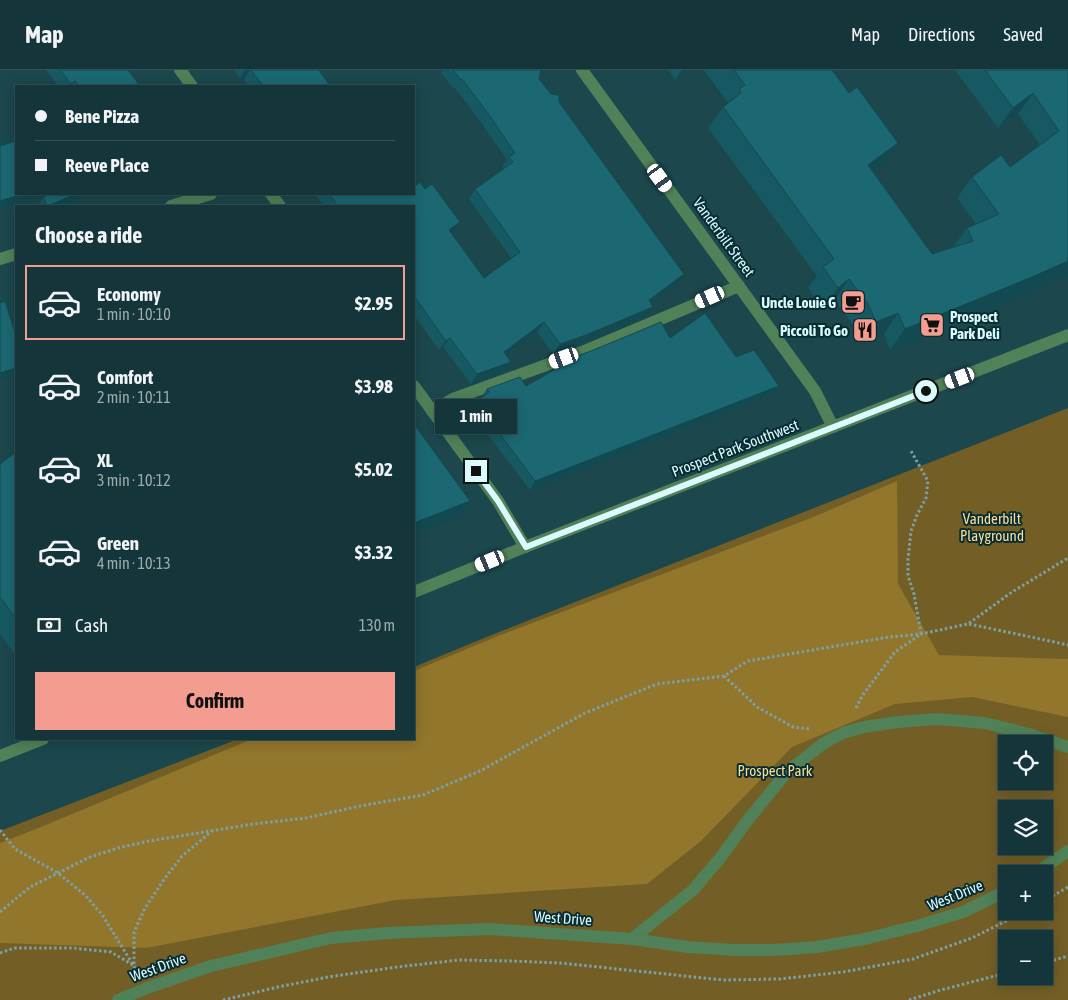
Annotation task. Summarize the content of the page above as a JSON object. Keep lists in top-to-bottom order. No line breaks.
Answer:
{"streets":{"street":["Vanderbilt Street","Prospect Park Southwest","West Drive"]},"crossings":[["Vanderbilt Street","Prospect Park Southwest"]],"parks":["Vanderbilt Playground","Prospect Park"],"places":{"cafe":["Uncle Louie G"],"supermarket":["Prospect Park Deli"],"restaurant":["Piccoli To Go"]},"page":{"header":"Map","nav":["Map","Directions","Saved"],"banner":["Bene Pizza","Reeve Place"],"heading":"Choose a ride","list":[{"name":"Economy","note":"1 min · 10:10","value":"$2.95"},{"name":"Comfort","note":"2 min · 10:11","value":"$3.98"},{"name":"XL","note":"3 min · 10:12","value":"$5.02"},{"name":"Green","note":"4 min · 10:13","value":"$3.32"}],"bubble":"1 min","pay":["Cash","130 m"],"buttons":"Confirm","map_buttons":["+","−"]}}
